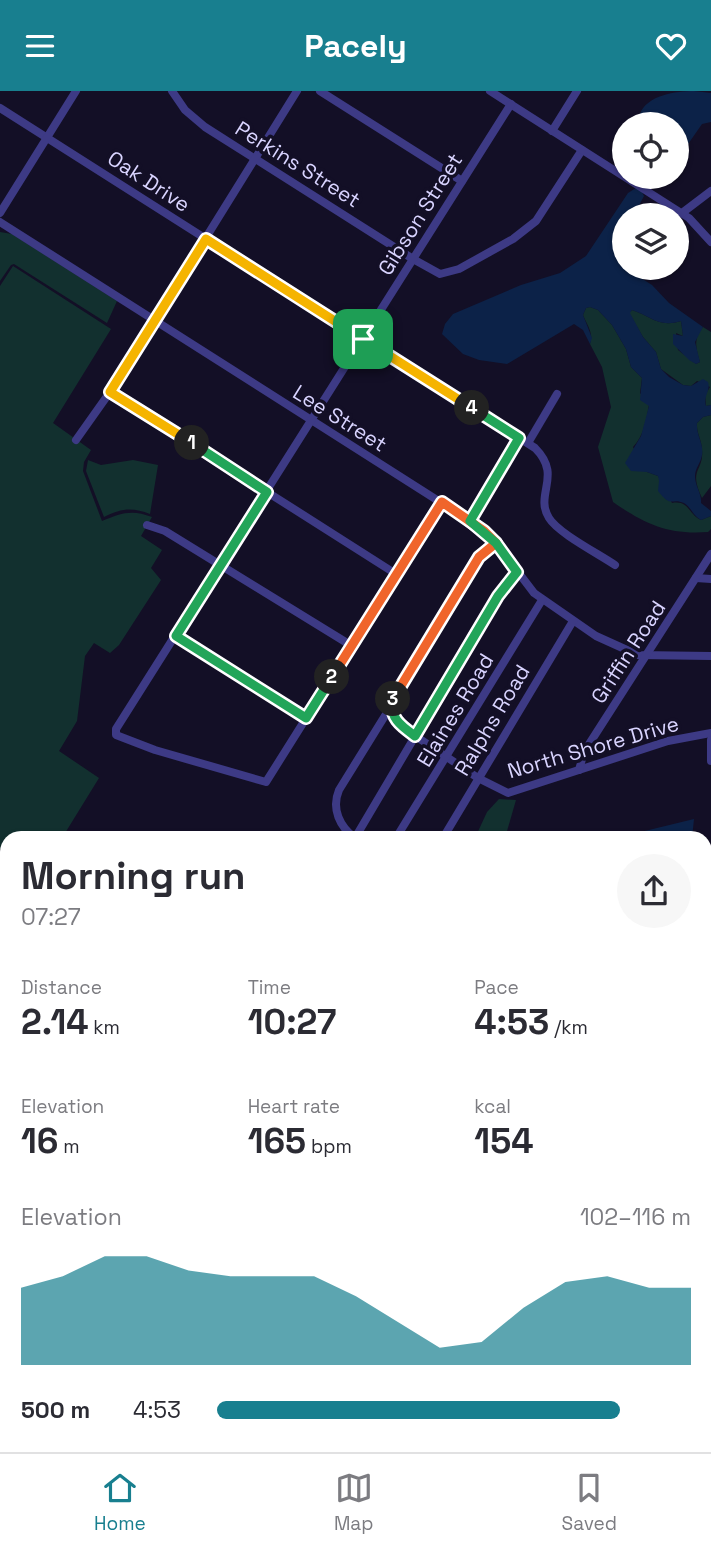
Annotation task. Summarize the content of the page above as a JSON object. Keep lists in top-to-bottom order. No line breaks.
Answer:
{"streets":{"street":["Perkins Street","Oak Drive","Gibson Street","Lee Street","Griffin Road","Elaines Road","Ralphs Road","North Shore Drive"]},"crossings":[["Perkins Street","Gibson Street"],["Oak Drive","Gibson Street"],["Gibson Street","Lee Street"],["Lee Street","Griffin Road"],["Lee Street","Elaines Road"],["Lee Street","Ralphs Road"],["Griffin Road","North Shore Drive"],["Elaines Road","North Shore Drive"],["Ralphs Road","North Shore Drive"]],"page":{"header":"Pacely","pins":["4","1","2","3"],"heading":["Morning run","07:27"],"stats":[["Distance","2.14 km"],["Time","10:27"],["Pace","4:53 /km"],["Elevation","16 m"],["Heart rate","165 bpm"],["kcal","154"]],"chart":["Elevation","102–116 m"],"list":[{"name":"500 m","note":"4:53"}],"tabs":["Home","Map","Saved"]}}
